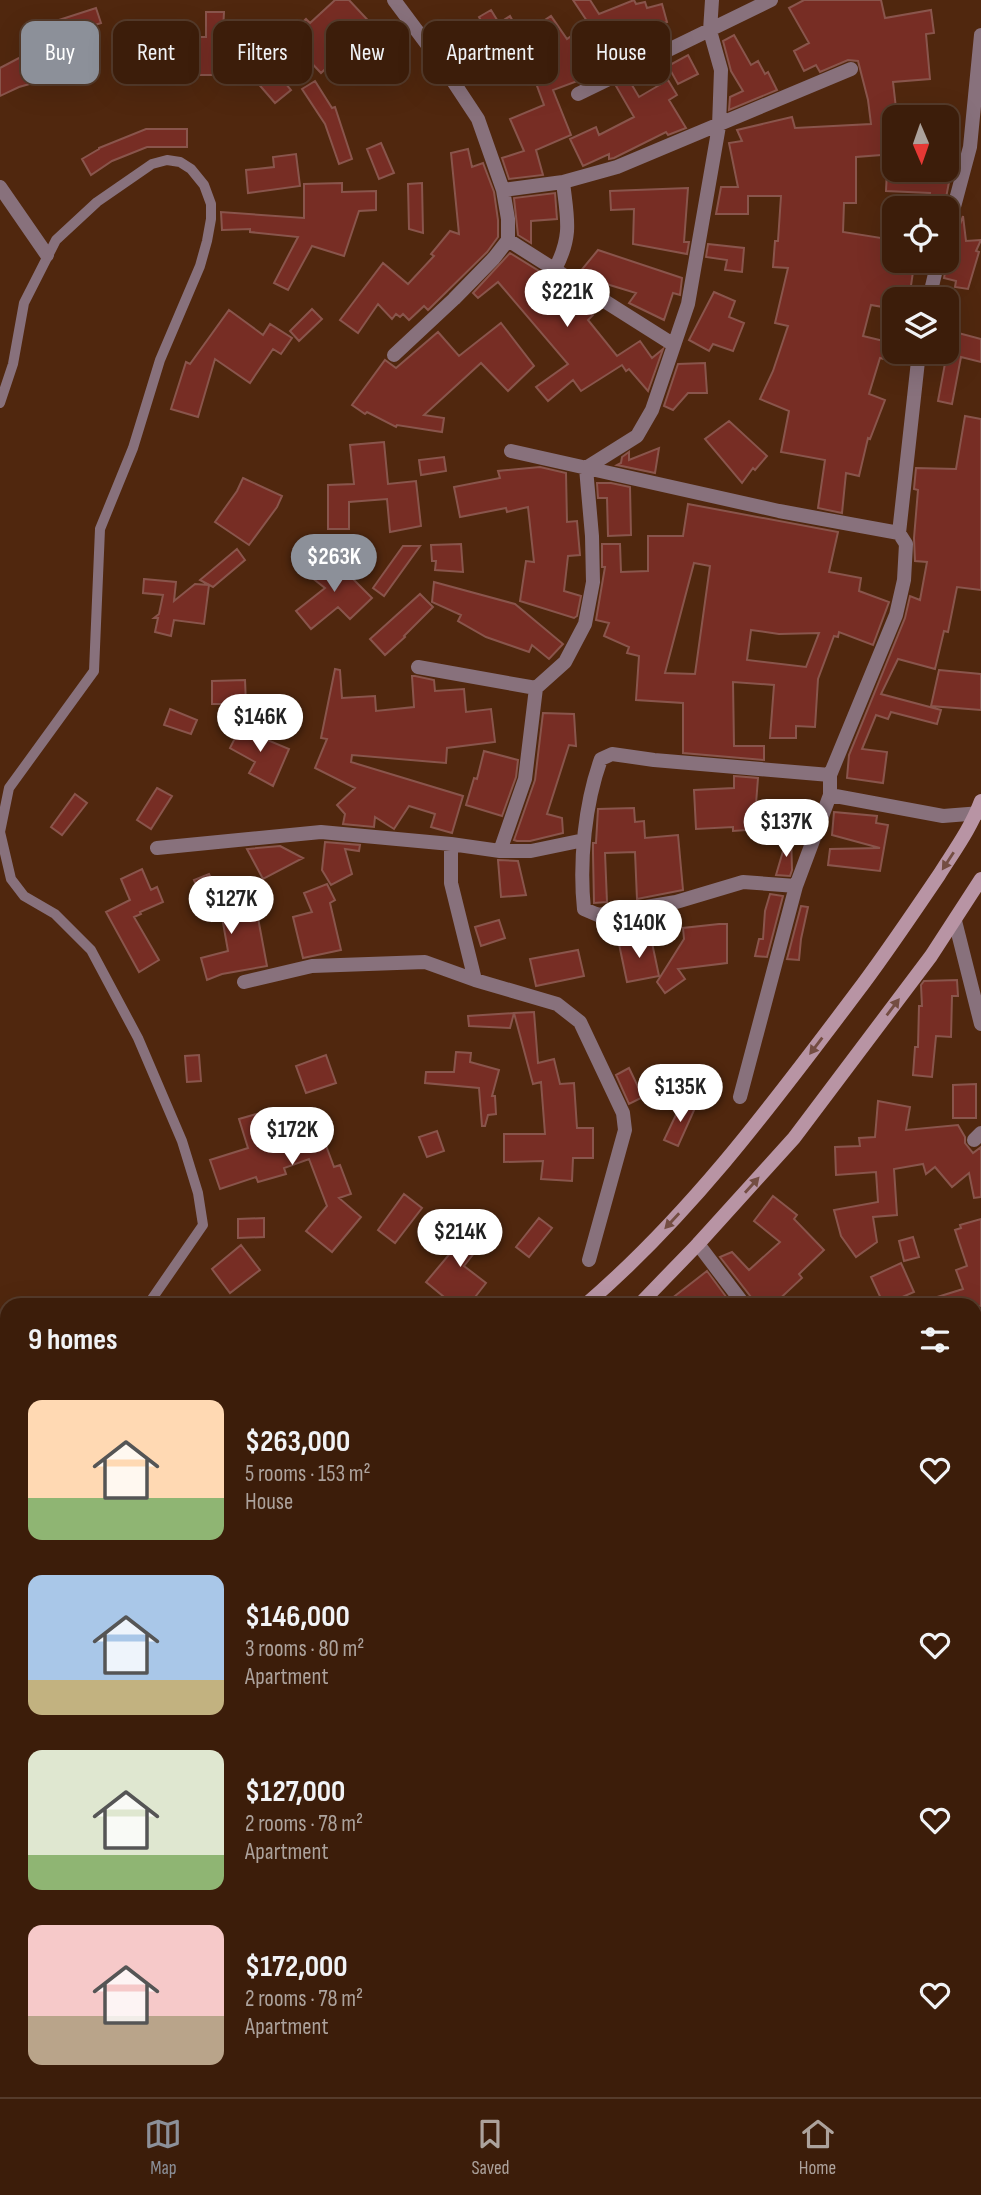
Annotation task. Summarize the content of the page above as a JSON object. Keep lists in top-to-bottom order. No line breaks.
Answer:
{"north":"bottom","page":{"chip":["Buy","Rent","Filters","New","Apartment","House"],"price":["$221K","$263K","$146K","$137K","$127K","$140K","$135K","$172K","$214K"],"heading":"9 homes","list":[{"name":"$263,000","note":"5 rooms · 153 m² · House"},{"name":"$146,000","note":"3 rooms · 80 m² · Apartment"},{"name":"$127,000","note":"2 rooms · 78 m² · Apartment"},{"name":"$172,000","note":"2 rooms · 78 m² · Apartment"}],"tabs":["Map","Saved","Home"]}}
